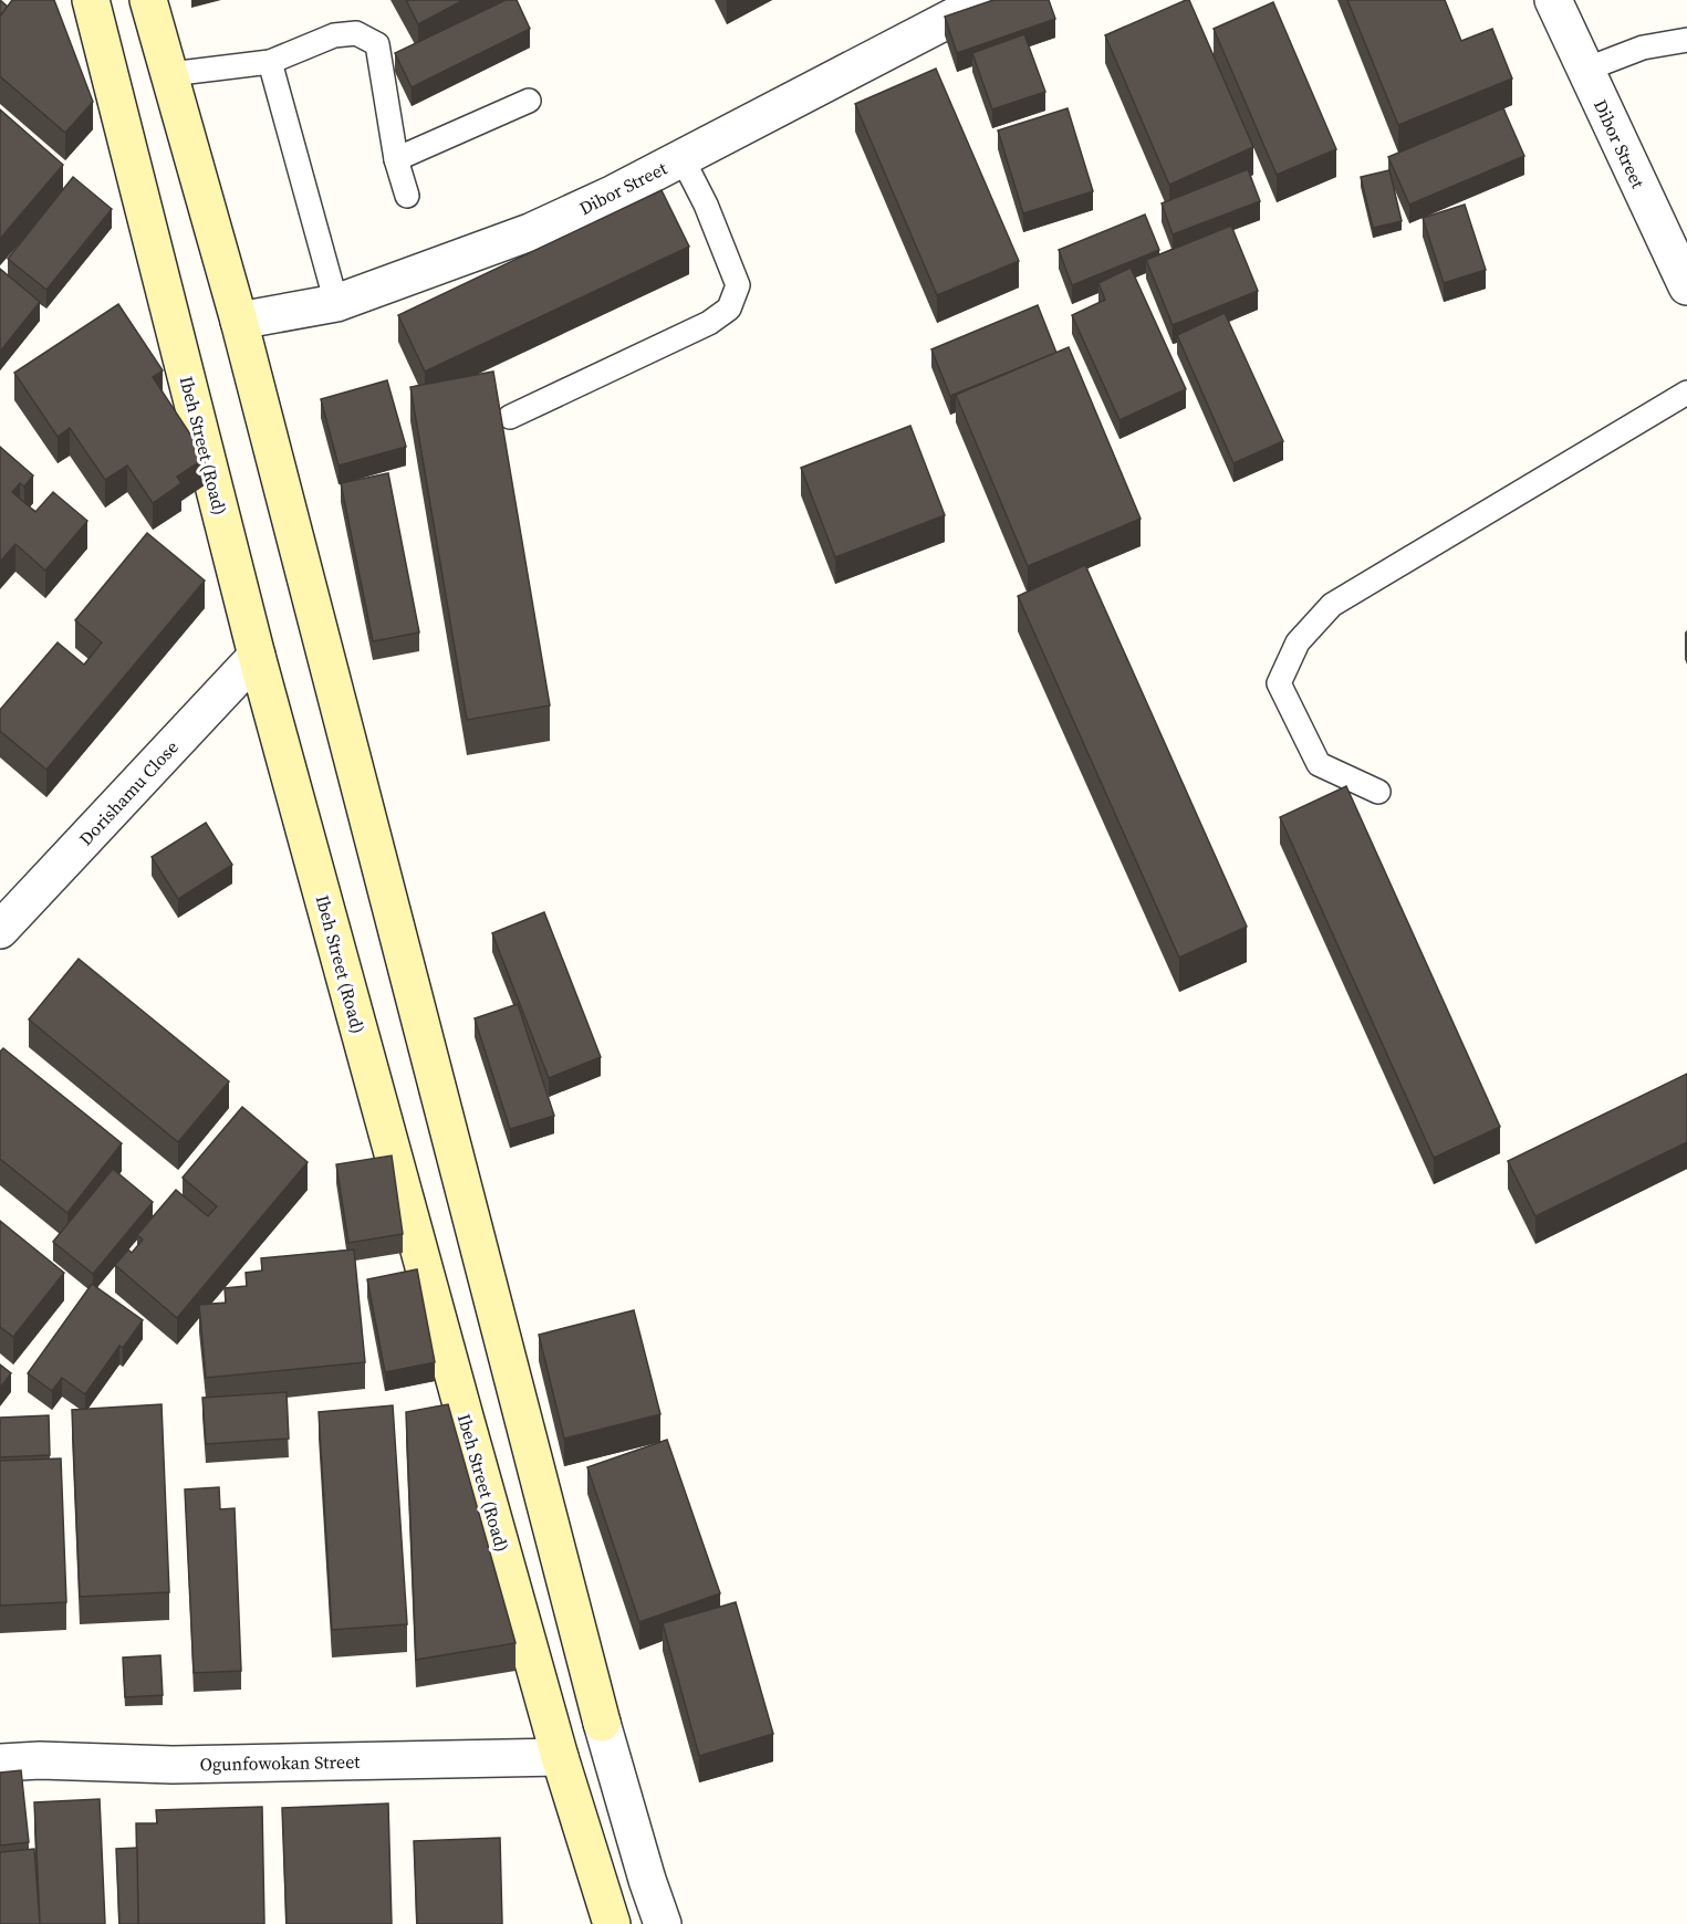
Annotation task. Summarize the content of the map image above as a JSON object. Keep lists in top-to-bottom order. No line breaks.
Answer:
{"streets":{"street":["Dibor Street","Ibeh Street (Road)","Dorishamu Close","Ogunfowokan Street"]},"crossings":[["Ibeh Street (Road)","Dorishamu Close"],["Ibeh Street (Road)","Ogunfowokan Street"]]}
